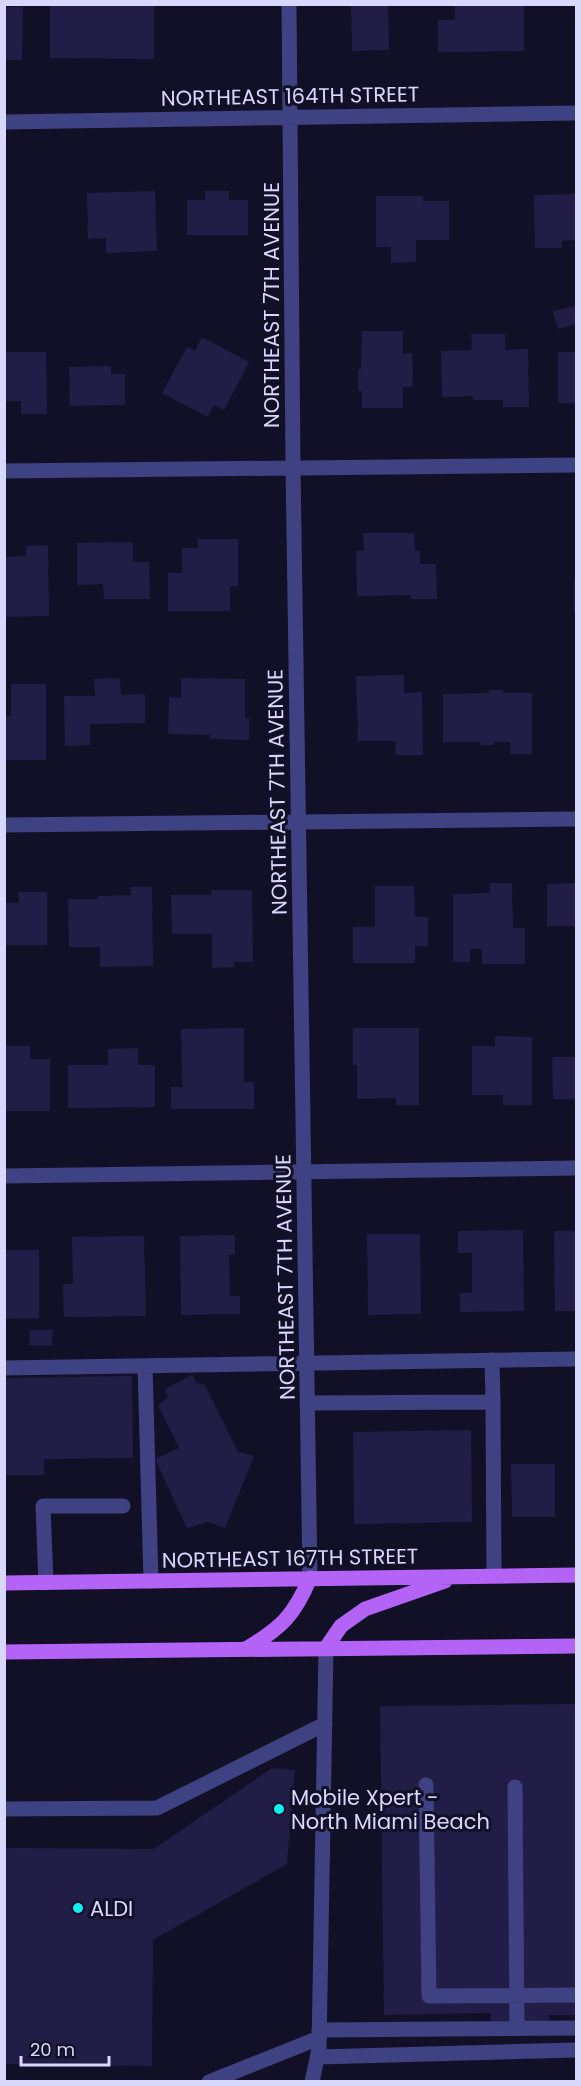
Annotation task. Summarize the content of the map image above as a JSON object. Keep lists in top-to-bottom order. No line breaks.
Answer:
{"streets":{"main road":["NORTHEAST 167TH STREET"],"street":["NORTHEAST 164TH STREET","NORTHEAST 7TH AVENUE"]},"crossings":[["NORTHEAST 164TH STREET","NORTHEAST 7TH AVENUE"],["NORTHEAST 7TH AVENUE","NORTHEAST 167TH STREET"]],"places":["Mobile Xpert - North Miami Beach","ALDI"],"scale_bar":"20 m"}
